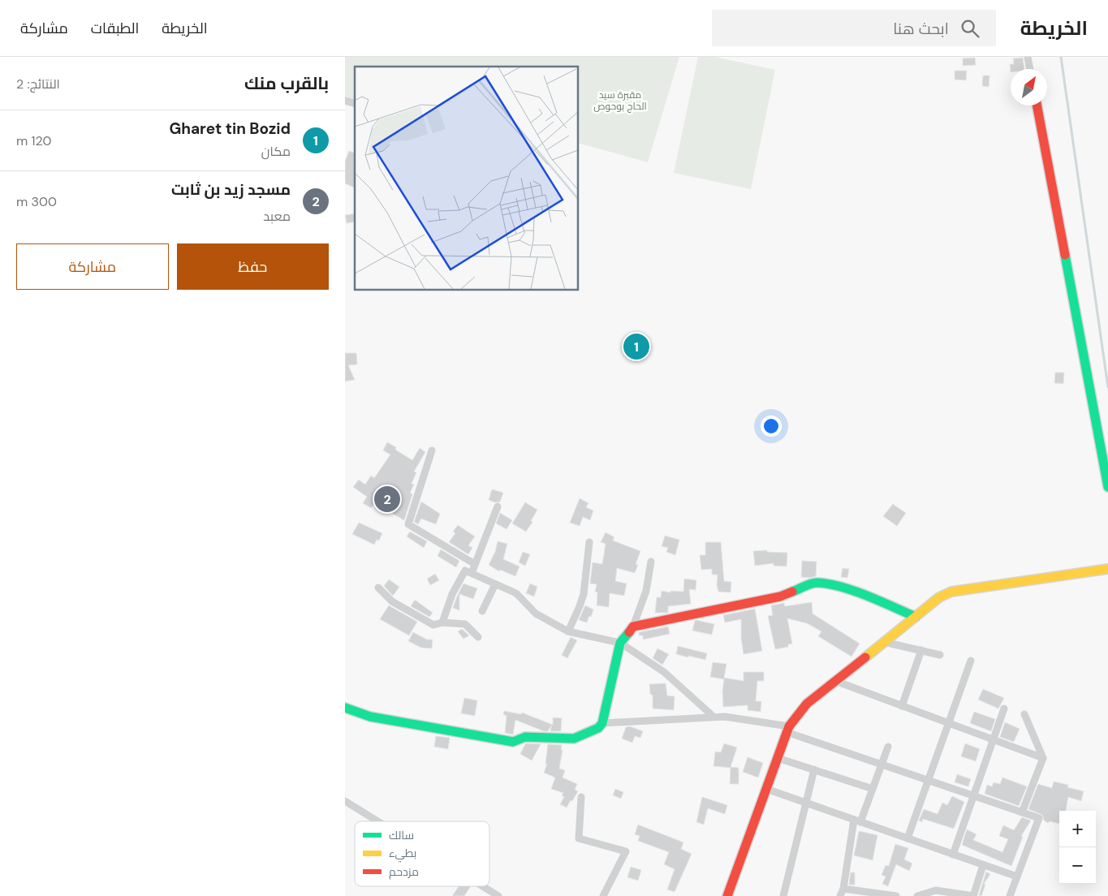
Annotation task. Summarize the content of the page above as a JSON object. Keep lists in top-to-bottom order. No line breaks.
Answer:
{"parks":["مقبرة سيد الحاج بوحوص"],"legend":["سالك","بطيء","مزدحم"],"north":"top right","page":{"header":"الخريطة","search":"ابحث هنا","nav":["الخريطة","الطبقات","مشاركة"],"heading":["بالقرب منك","النتائج: 2"],"list":[{"mark":"1","name":"Gharet tin Bozid","note":"مكان","value":"120 m"},{"mark":"2","name":"مسجد زيد بن ثابت","note":"معبد","value":"300 m"}],"buttons":["حفظ","مشاركة"],"pins":["1","2"],"map_buttons":["+","−"]}}
